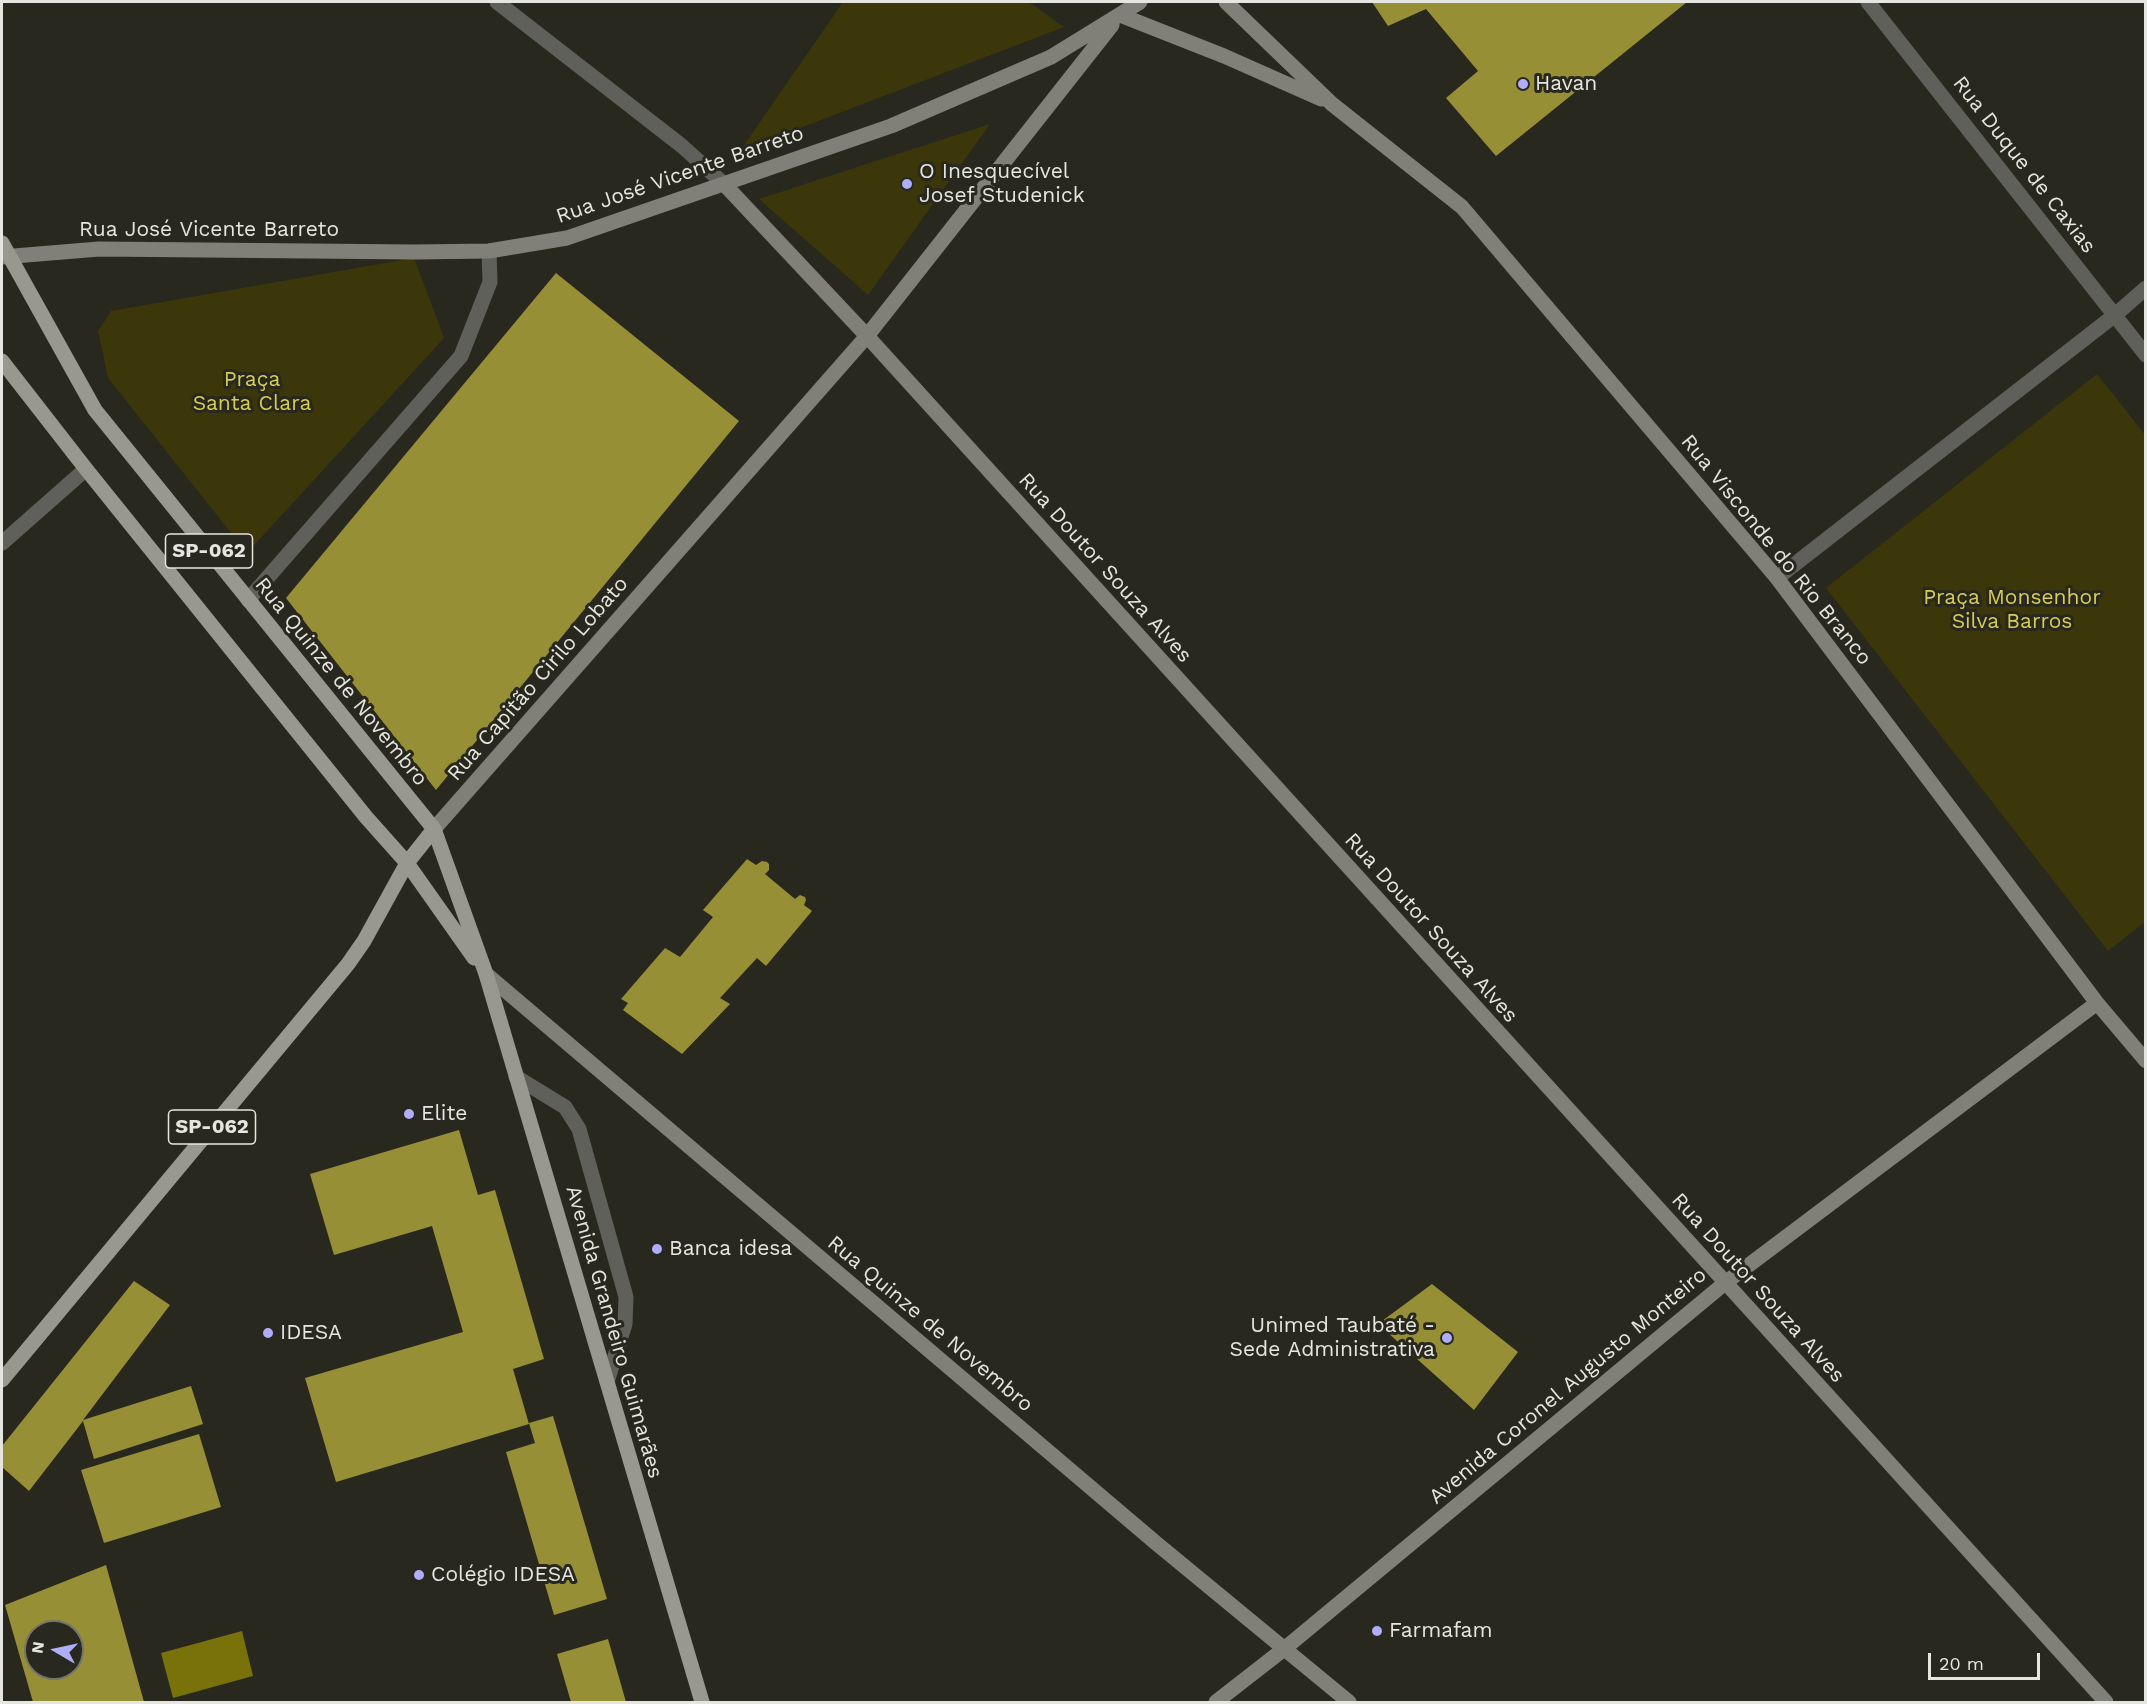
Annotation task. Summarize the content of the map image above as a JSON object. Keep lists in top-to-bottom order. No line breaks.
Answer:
{"streets":{"main road":["Rua José Vicente Barreto","Rua Visconde do Rio Branco","SP-062","Rua Doutor Souza Alves","Rua Capitão Cirilo Lobato","Rua Quinze de Novembro","Avenida Grandeiro Guimarães","Avenida Coronel Augusto Monteiro"],"street":["Rua Duque de Caxias"]},"crossings":[["Rua José Vicente Barreto","Rua Visconde do Rio Branco"],["Rua José Vicente Barreto","Rua Doutor Souza Alves"],["Rua José Vicente Barreto","Rua Capitão Cirilo Lobato"],["Rua José Vicente Barreto","Rua Quinze de Novembro"],["Rua Visconde do Rio Branco","Rua Capitão Cirilo Lobato"],["Rua Visconde do Rio Branco","Avenida Coronel Augusto Monteiro"],["Rua Doutor Souza Alves","Rua Capitão Cirilo Lobato"],["Rua Doutor Souza Alves","Avenida Coronel Augusto Monteiro"],["Rua Capitão Cirilo Lobato","Rua Quinze de Novembro"],["Rua Quinze de Novembro","Avenida Grandeiro Guimarães"],["Rua Quinze de Novembro","Avenida Coronel Augusto Monteiro"]],"parks":["Praça Santa Clara","Praça Monsenhor Silva Barros"],"places":["Havan","O Inesquecível Josef Studenick","Elite","Banca idesa","IDESA","Unimed Taubaté - Sede Administrativa","Colégio IDESA","Farmafam"],"scale_bar":"20 m","north":"left"}
